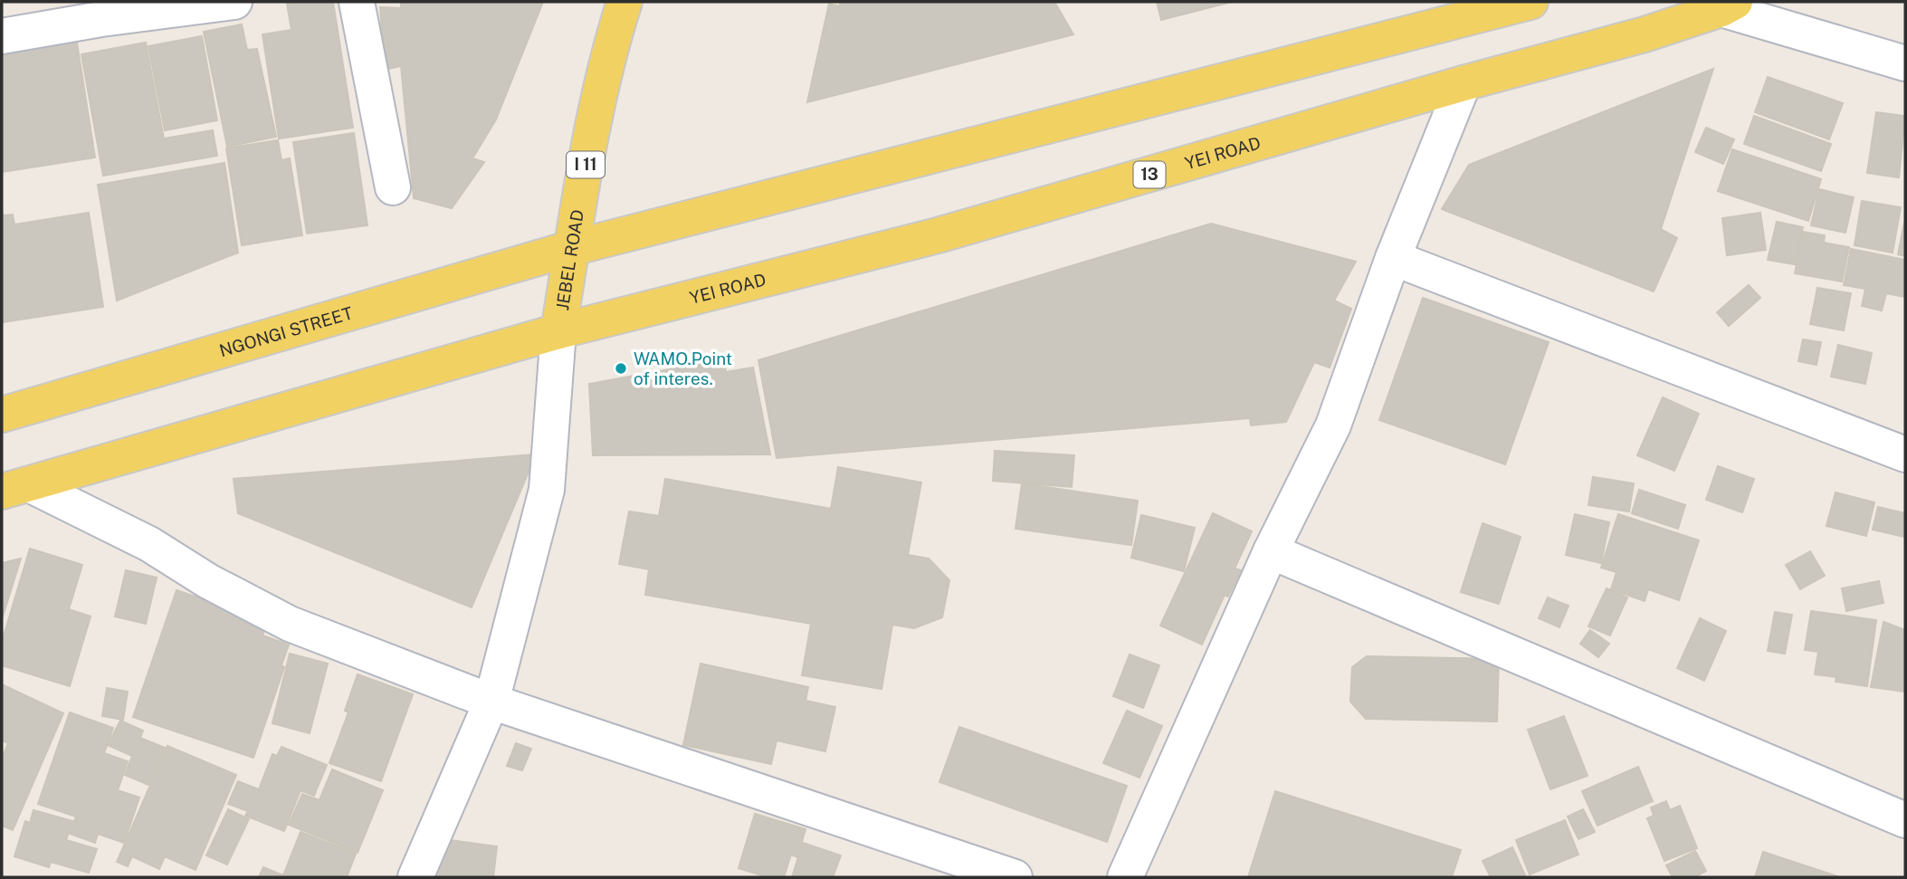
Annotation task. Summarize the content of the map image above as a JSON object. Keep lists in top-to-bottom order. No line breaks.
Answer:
{"streets":{"main road":["YEI ROAD","I 11","13","JEBEL ROAD","NGONGI STREET"]},"crossings":[["YEI ROAD","JEBEL ROAD"],["JEBEL ROAD","NGONGI STREET"]],"places":["WAMO.Point of interes."]}
